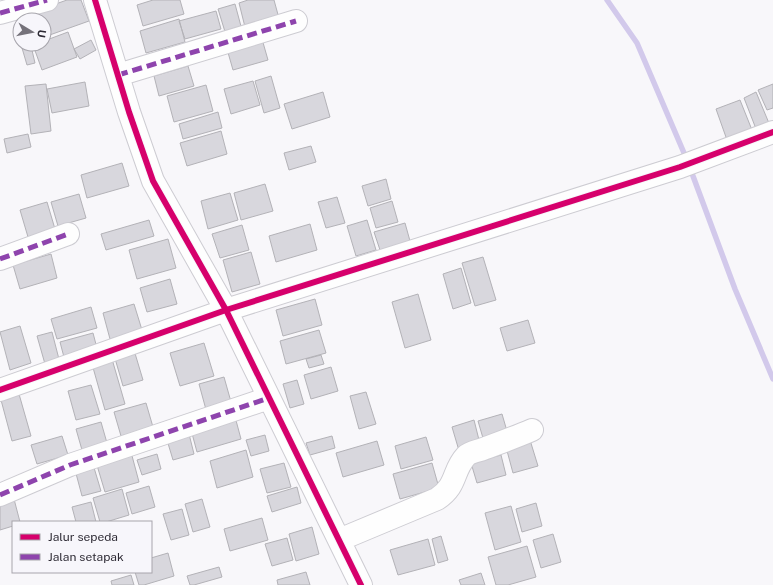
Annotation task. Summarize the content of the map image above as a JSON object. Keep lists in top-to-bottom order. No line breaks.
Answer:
{"legend":["Jalur sepeda","Jalan setapak"],"north":"right"}
